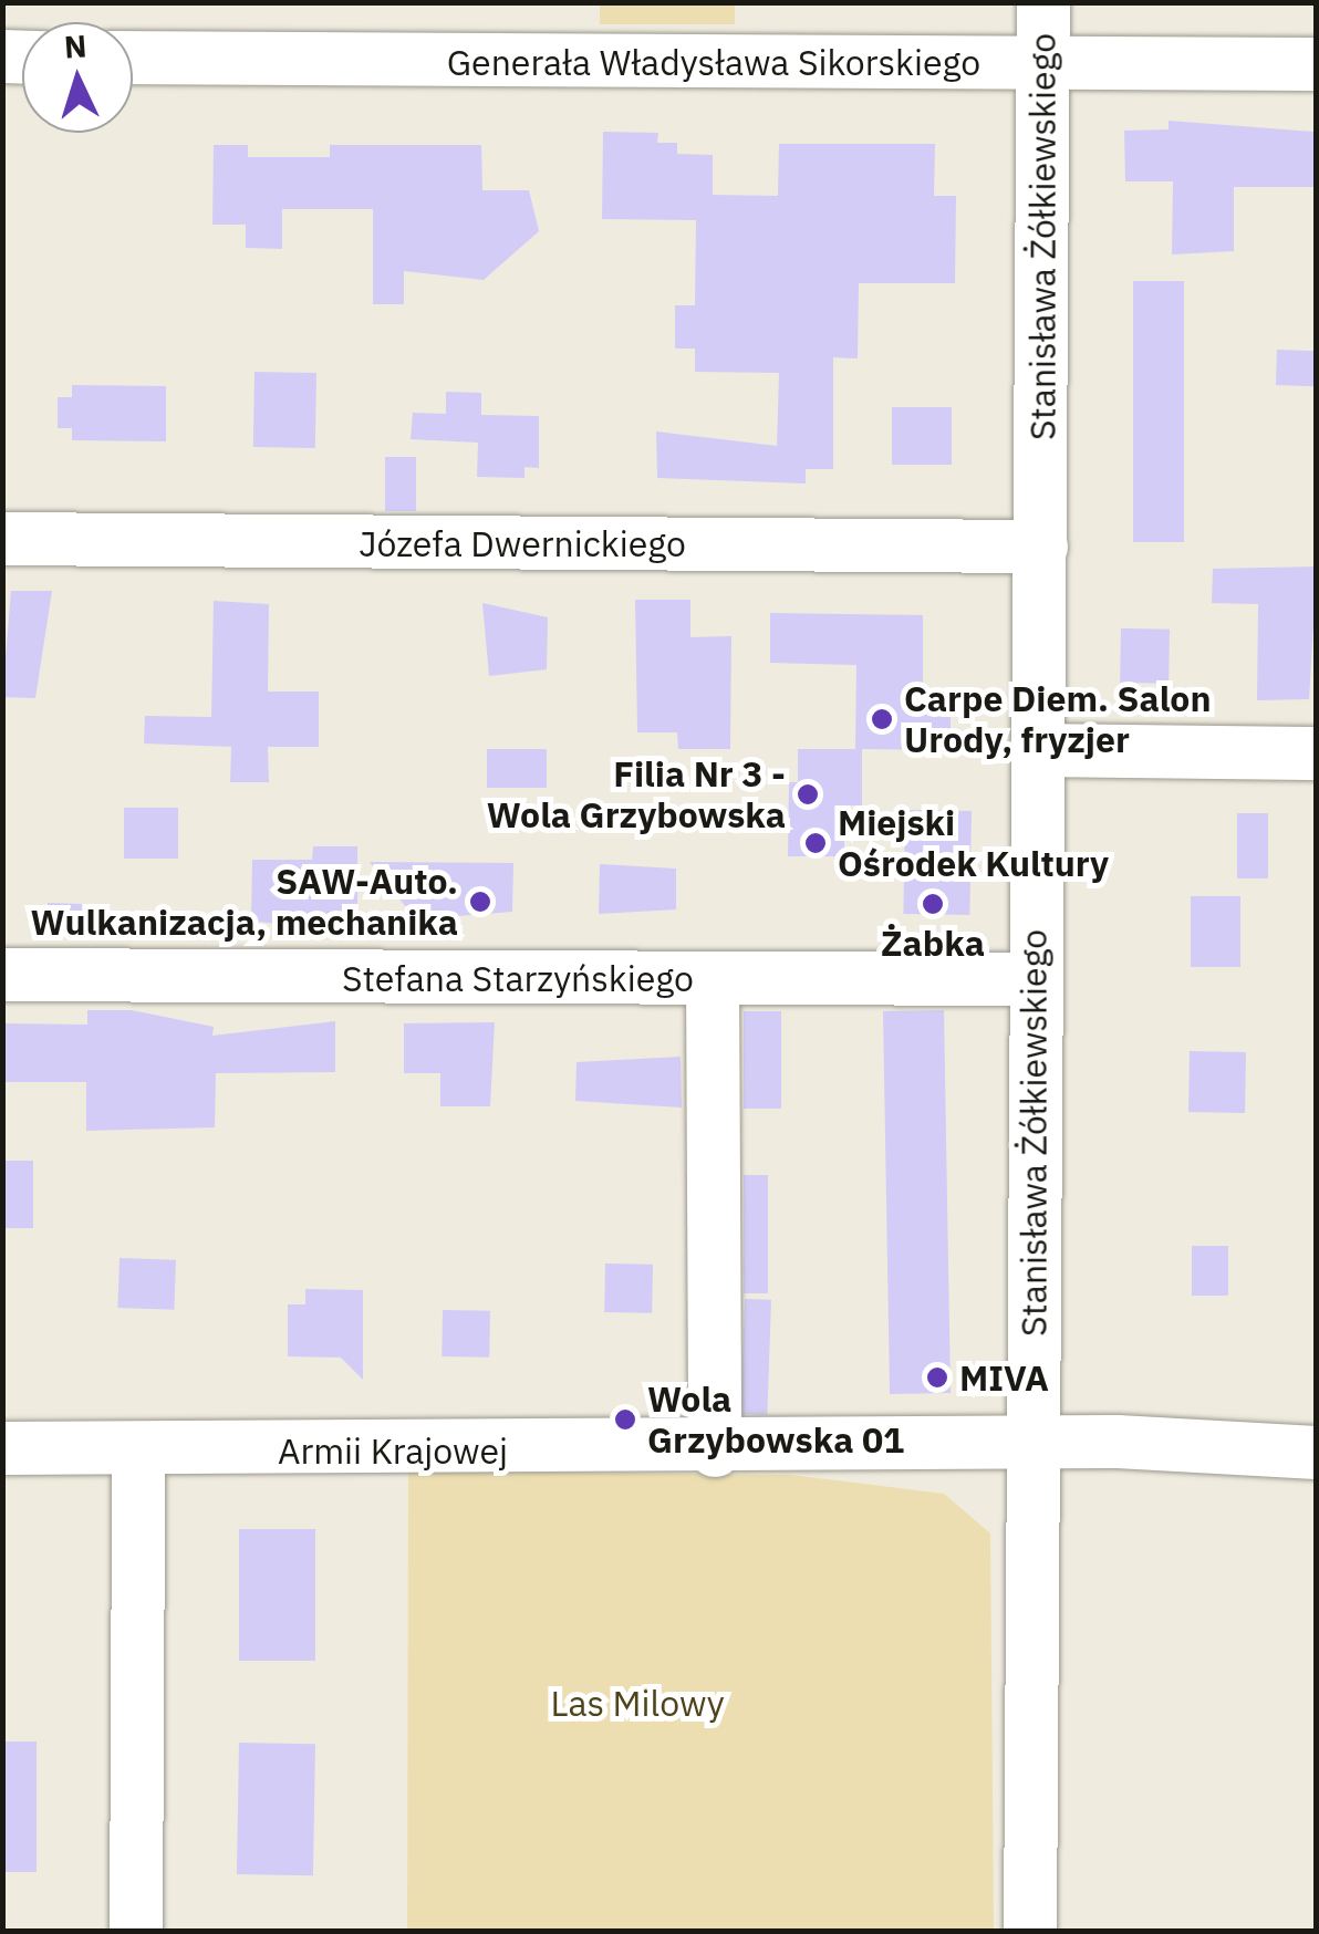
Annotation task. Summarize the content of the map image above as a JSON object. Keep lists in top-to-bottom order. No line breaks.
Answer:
{"streets":{"street":["Generała Władysława Sikorskiego","Stanisława Żółkiewskiego","Józefa Dwernickiego","Stefana Starzyńskiego","Armii Krajowej"]},"crossings":[["Generała Władysława Sikorskiego","Stanisława Żółkiewskiego"],["Stanisława Żółkiewskiego","Józefa Dwernickiego"],["Stanisława Żółkiewskiego","Stefana Starzyńskiego"],["Stanisława Żółkiewskiego","Armii Krajowej"]],"parks":["Las Milowy"],"places":["Carpe Diem. Salon Urody, fryzjer","Filia Nr 3 - Wola Grzybowska","Miejski Ośrodek Kultury","SAW-Auto. Wulkanizacja, mechanika","Żabka","MIVA","Wola Grzybowska 01"],"north":"top"}
